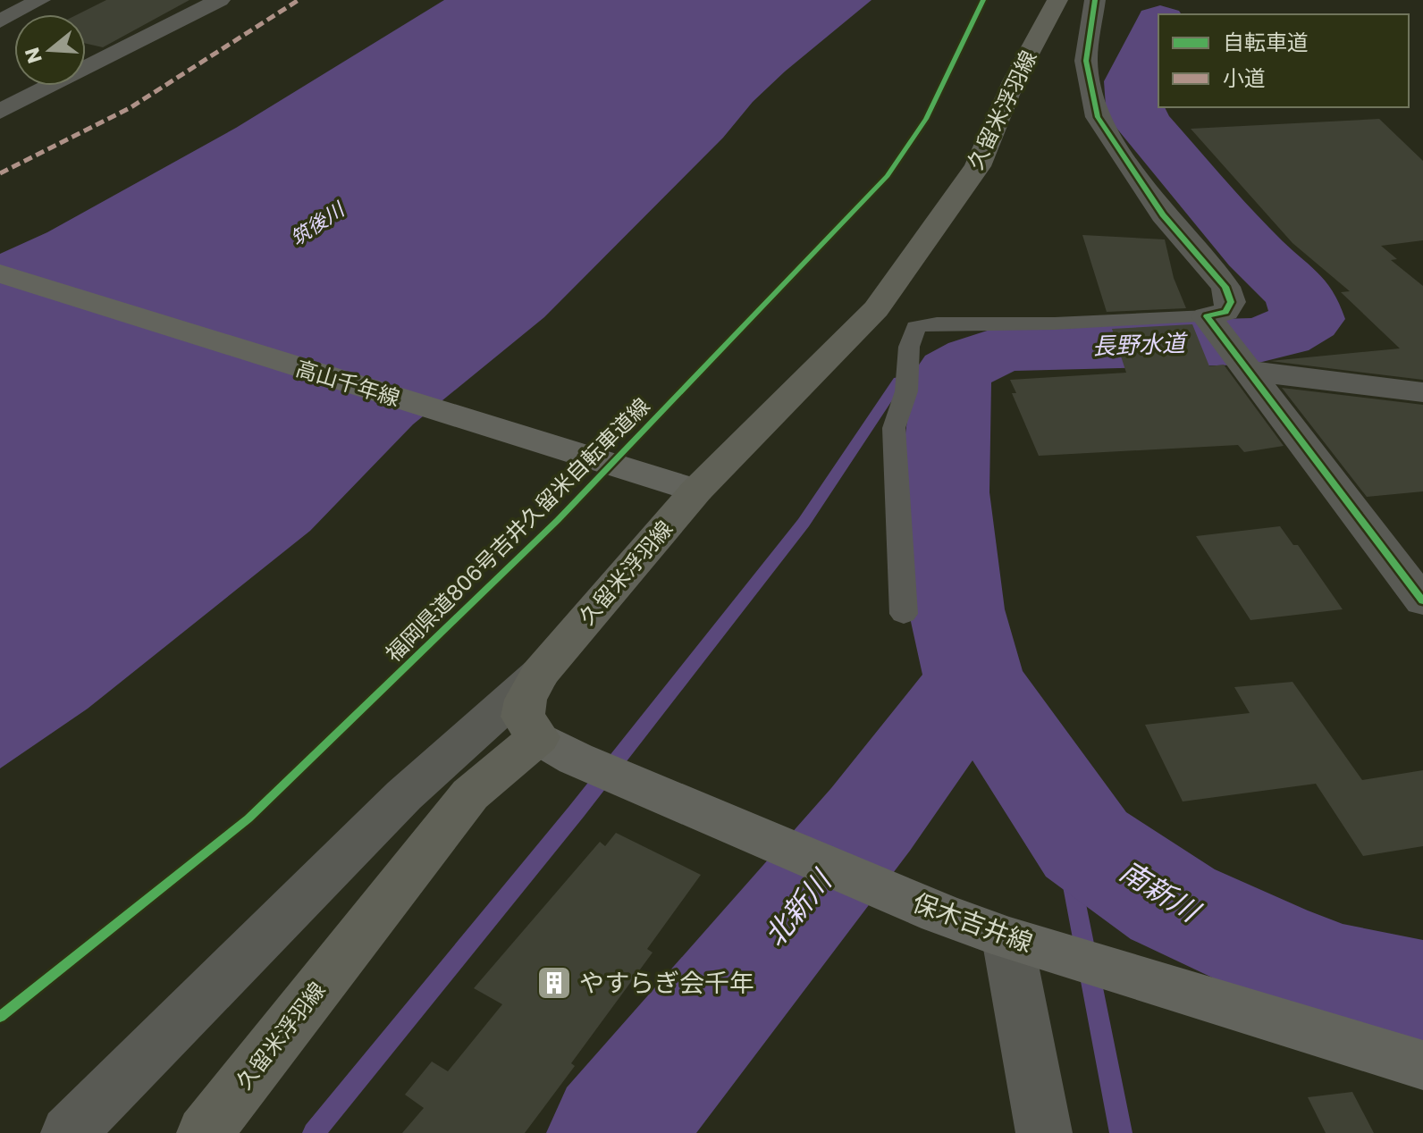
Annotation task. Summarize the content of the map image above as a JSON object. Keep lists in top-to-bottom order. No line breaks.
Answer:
{"streets":{"main road":["久留米浮羽線","高山千年線","保木吉井線"],"cycle path":["福岡県道806号吉井久留米自転車道線"]},"crossings":[["久留米浮羽線","高山千年線"],["久留米浮羽線","保木吉井線"]],"water":["筑後川","長野水道","南新川","北新川"],"places":{"building":["やすらぎ会千年"]},"legend":["自転車道","小道"],"north":"left"}
